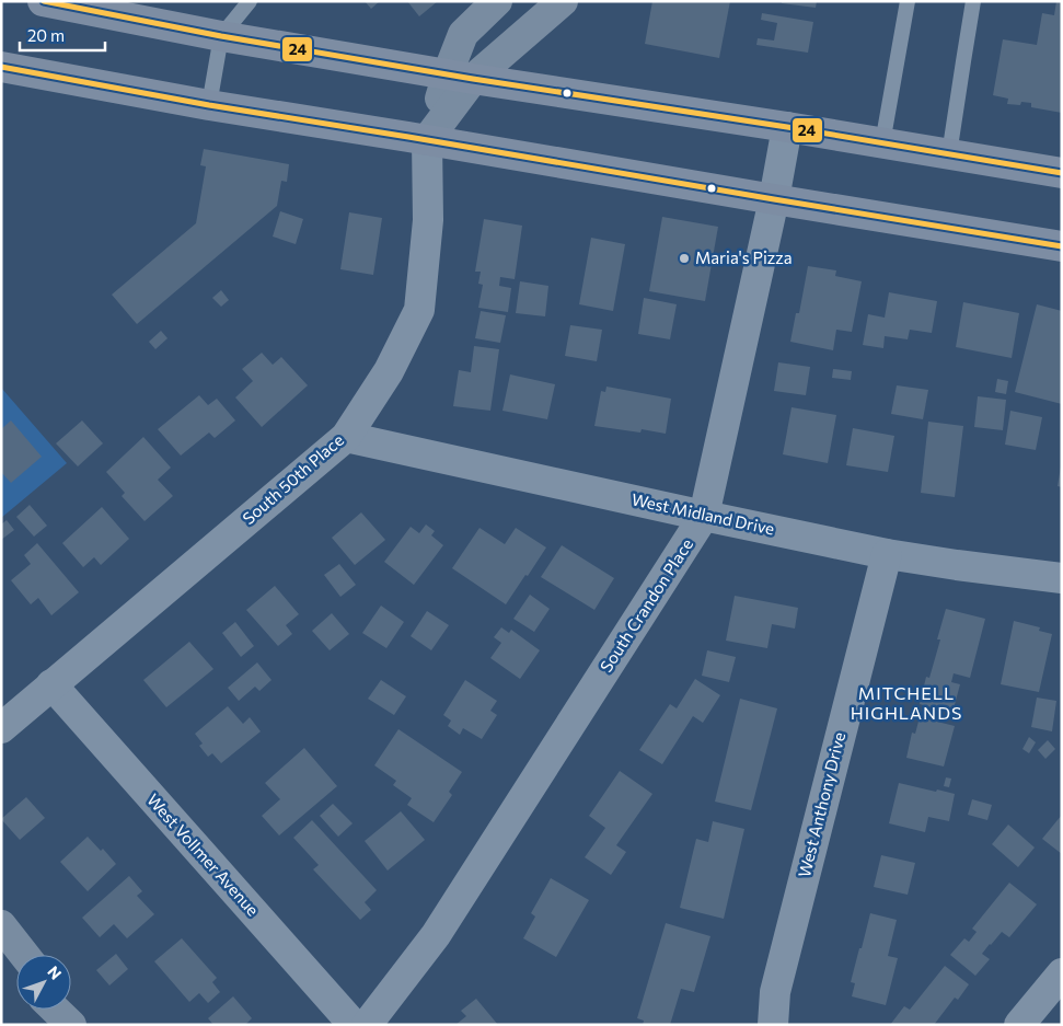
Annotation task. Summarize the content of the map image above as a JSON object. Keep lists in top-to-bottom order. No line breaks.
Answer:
{"streets":{"street":["South 50th Place","West Midland Drive","South Crandon Place","West Anthony Drive","West Vollmer Avenue"]},"crossings":[["South 50th Place","West Midland Drive"],["South 50th Place","West Vollmer Avenue"],["West Midland Drive","South Crandon Place"],["West Midland Drive","West Anthony Drive"]],"districts":["MITCHELL HIGHLANDS"],"places":["Maria's Pizza"],"lines":["transit line 24"],"scale_bar":"20 m","north":"top right"}
